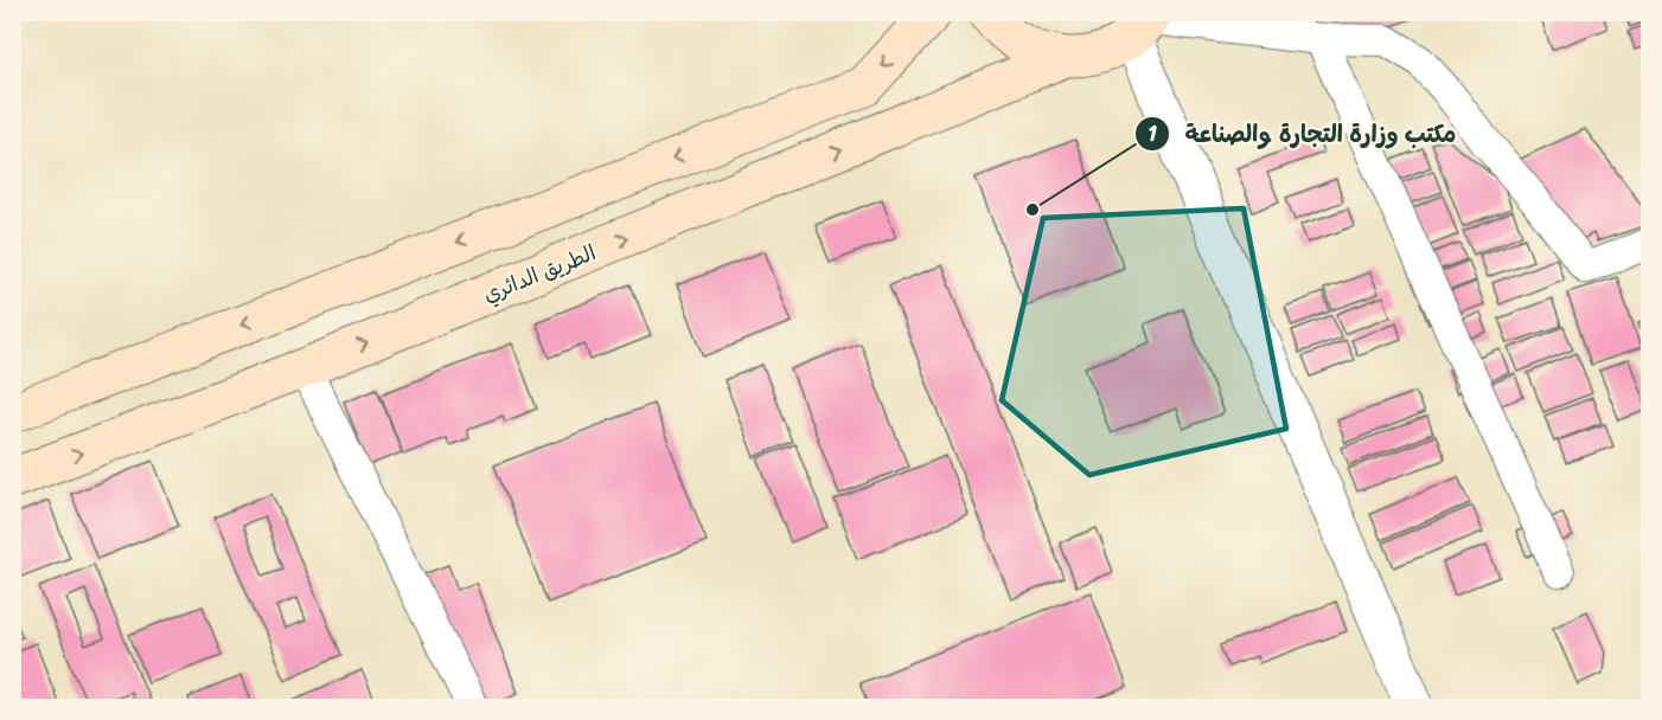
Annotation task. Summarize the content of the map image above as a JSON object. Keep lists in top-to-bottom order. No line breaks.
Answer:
{"streets":{"main road":["الطريق الدائري"]},"places":["مكتب وزارة التجارة والصناعة"]}
